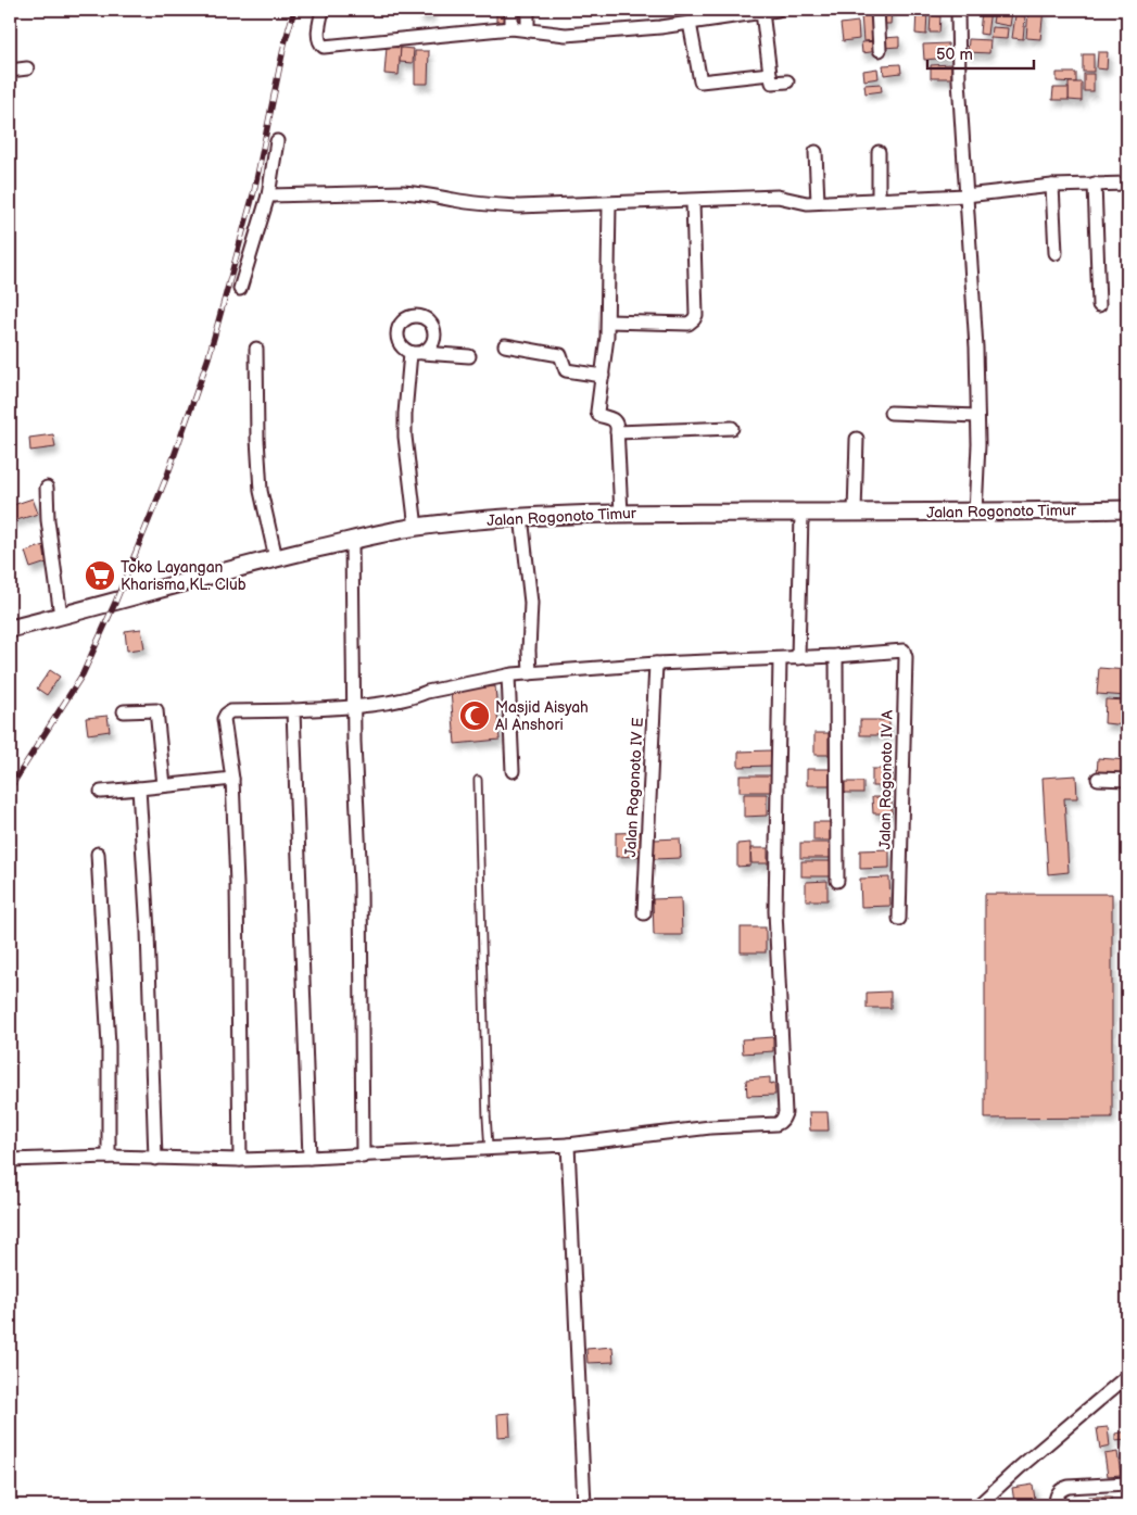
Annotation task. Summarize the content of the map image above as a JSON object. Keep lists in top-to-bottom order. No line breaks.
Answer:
{"streets":{"main road":["Jalan Rogonoto Timur"],"street":["Jalan Rogonoto IV A","Jalan Rogonoto IV E"]},"places":{"supermarket":["Toko Layangan Kharisma KL. Club"],"mosque":["Masjid Aisyah Al Anshori"]},"scale_bar":"50 m"}
